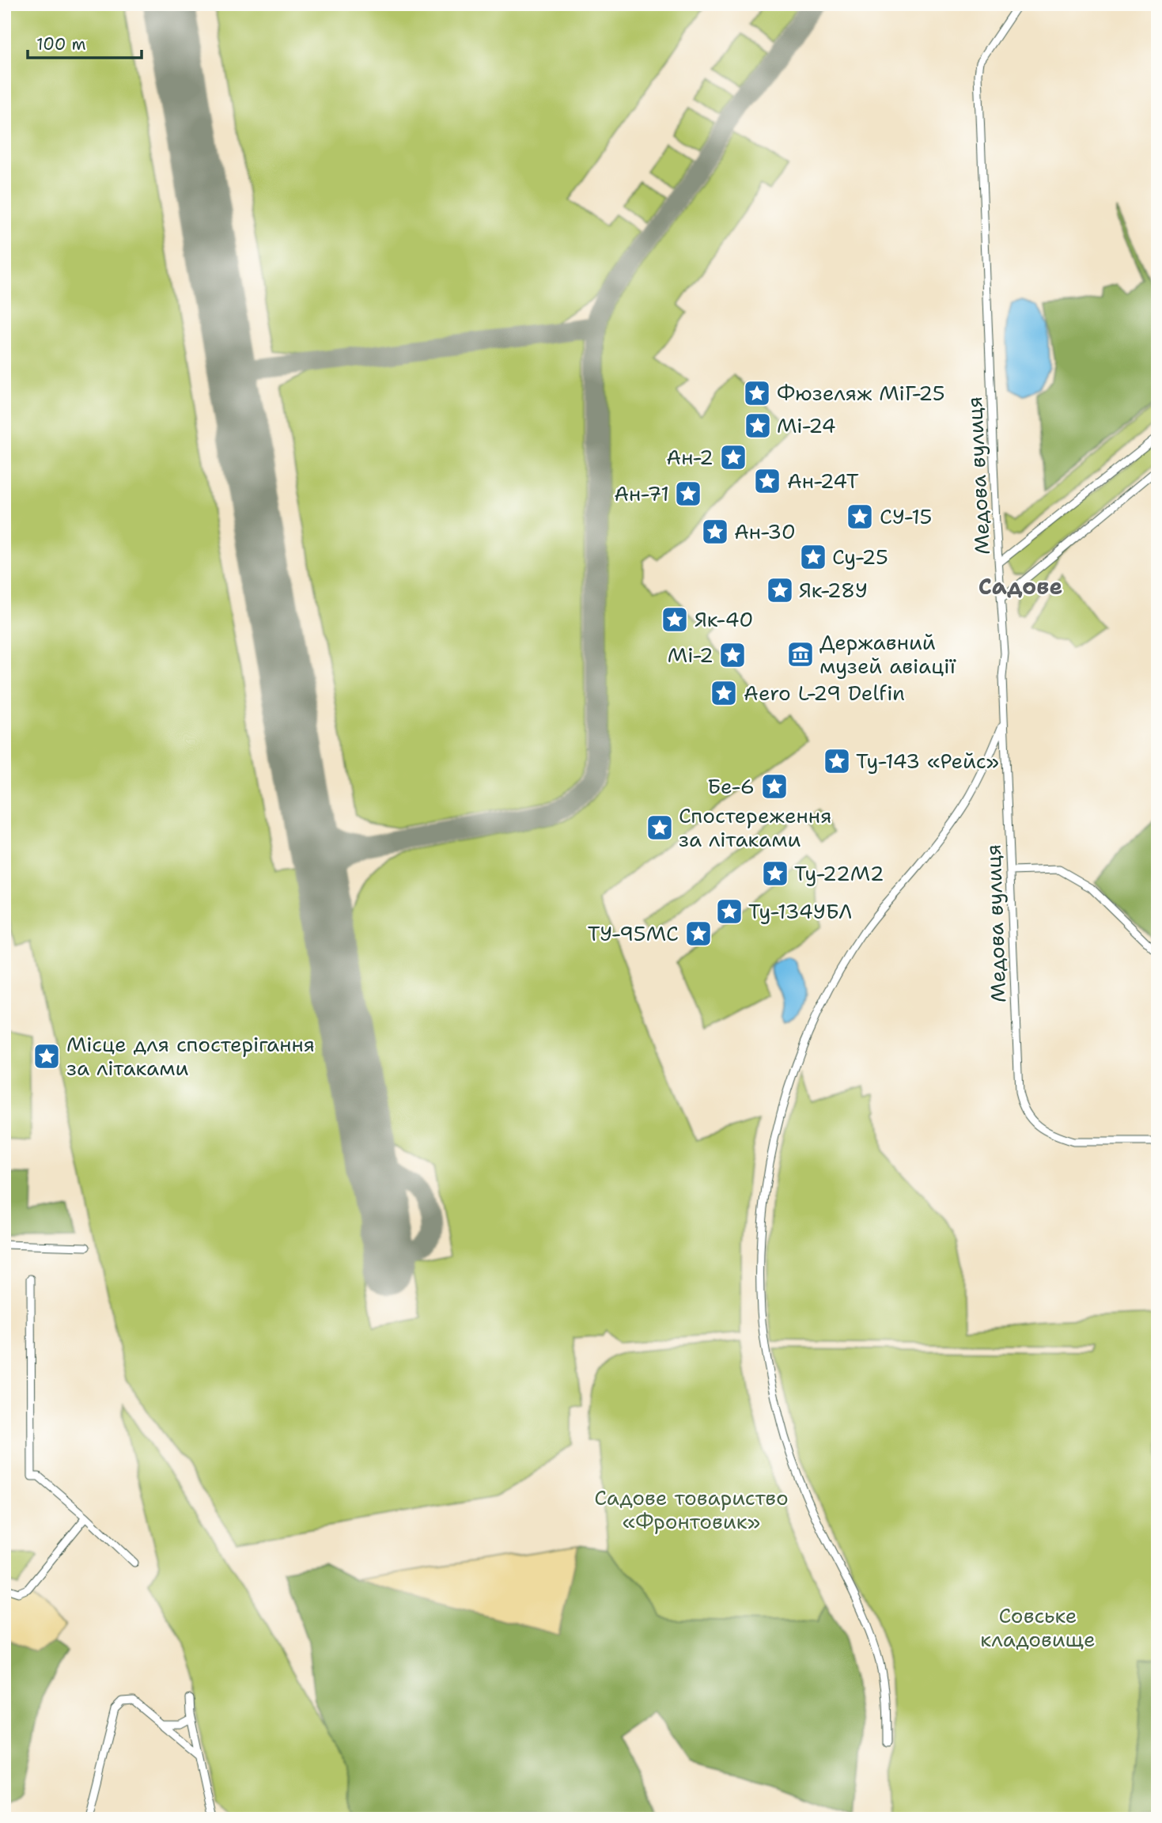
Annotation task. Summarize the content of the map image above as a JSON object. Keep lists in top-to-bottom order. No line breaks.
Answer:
{"streets":{"street":["Медова вулиця"]},"districts":["Садове"],"parks":["Садове товариство «Фронтовик»","Совське кладовище"],"places":{"place":["Фюзеляж МіГ-25","Мі-24","Ан-2","Ан-24Т","Ан-71","СУ-15","Ан-30","Су-25","Як-28У","Як-40","Мі-2","Aero L-29 Delfin","Ту-143 «Рейс»","Бе-6","Спостереження за літаками","Ту-22М2","Ту-134УБЛ","ТУ-95МС","Місце для спостерігання за літаками"],"museum":["Державний музей авіації"]},"scale_bar":"100 m"}
